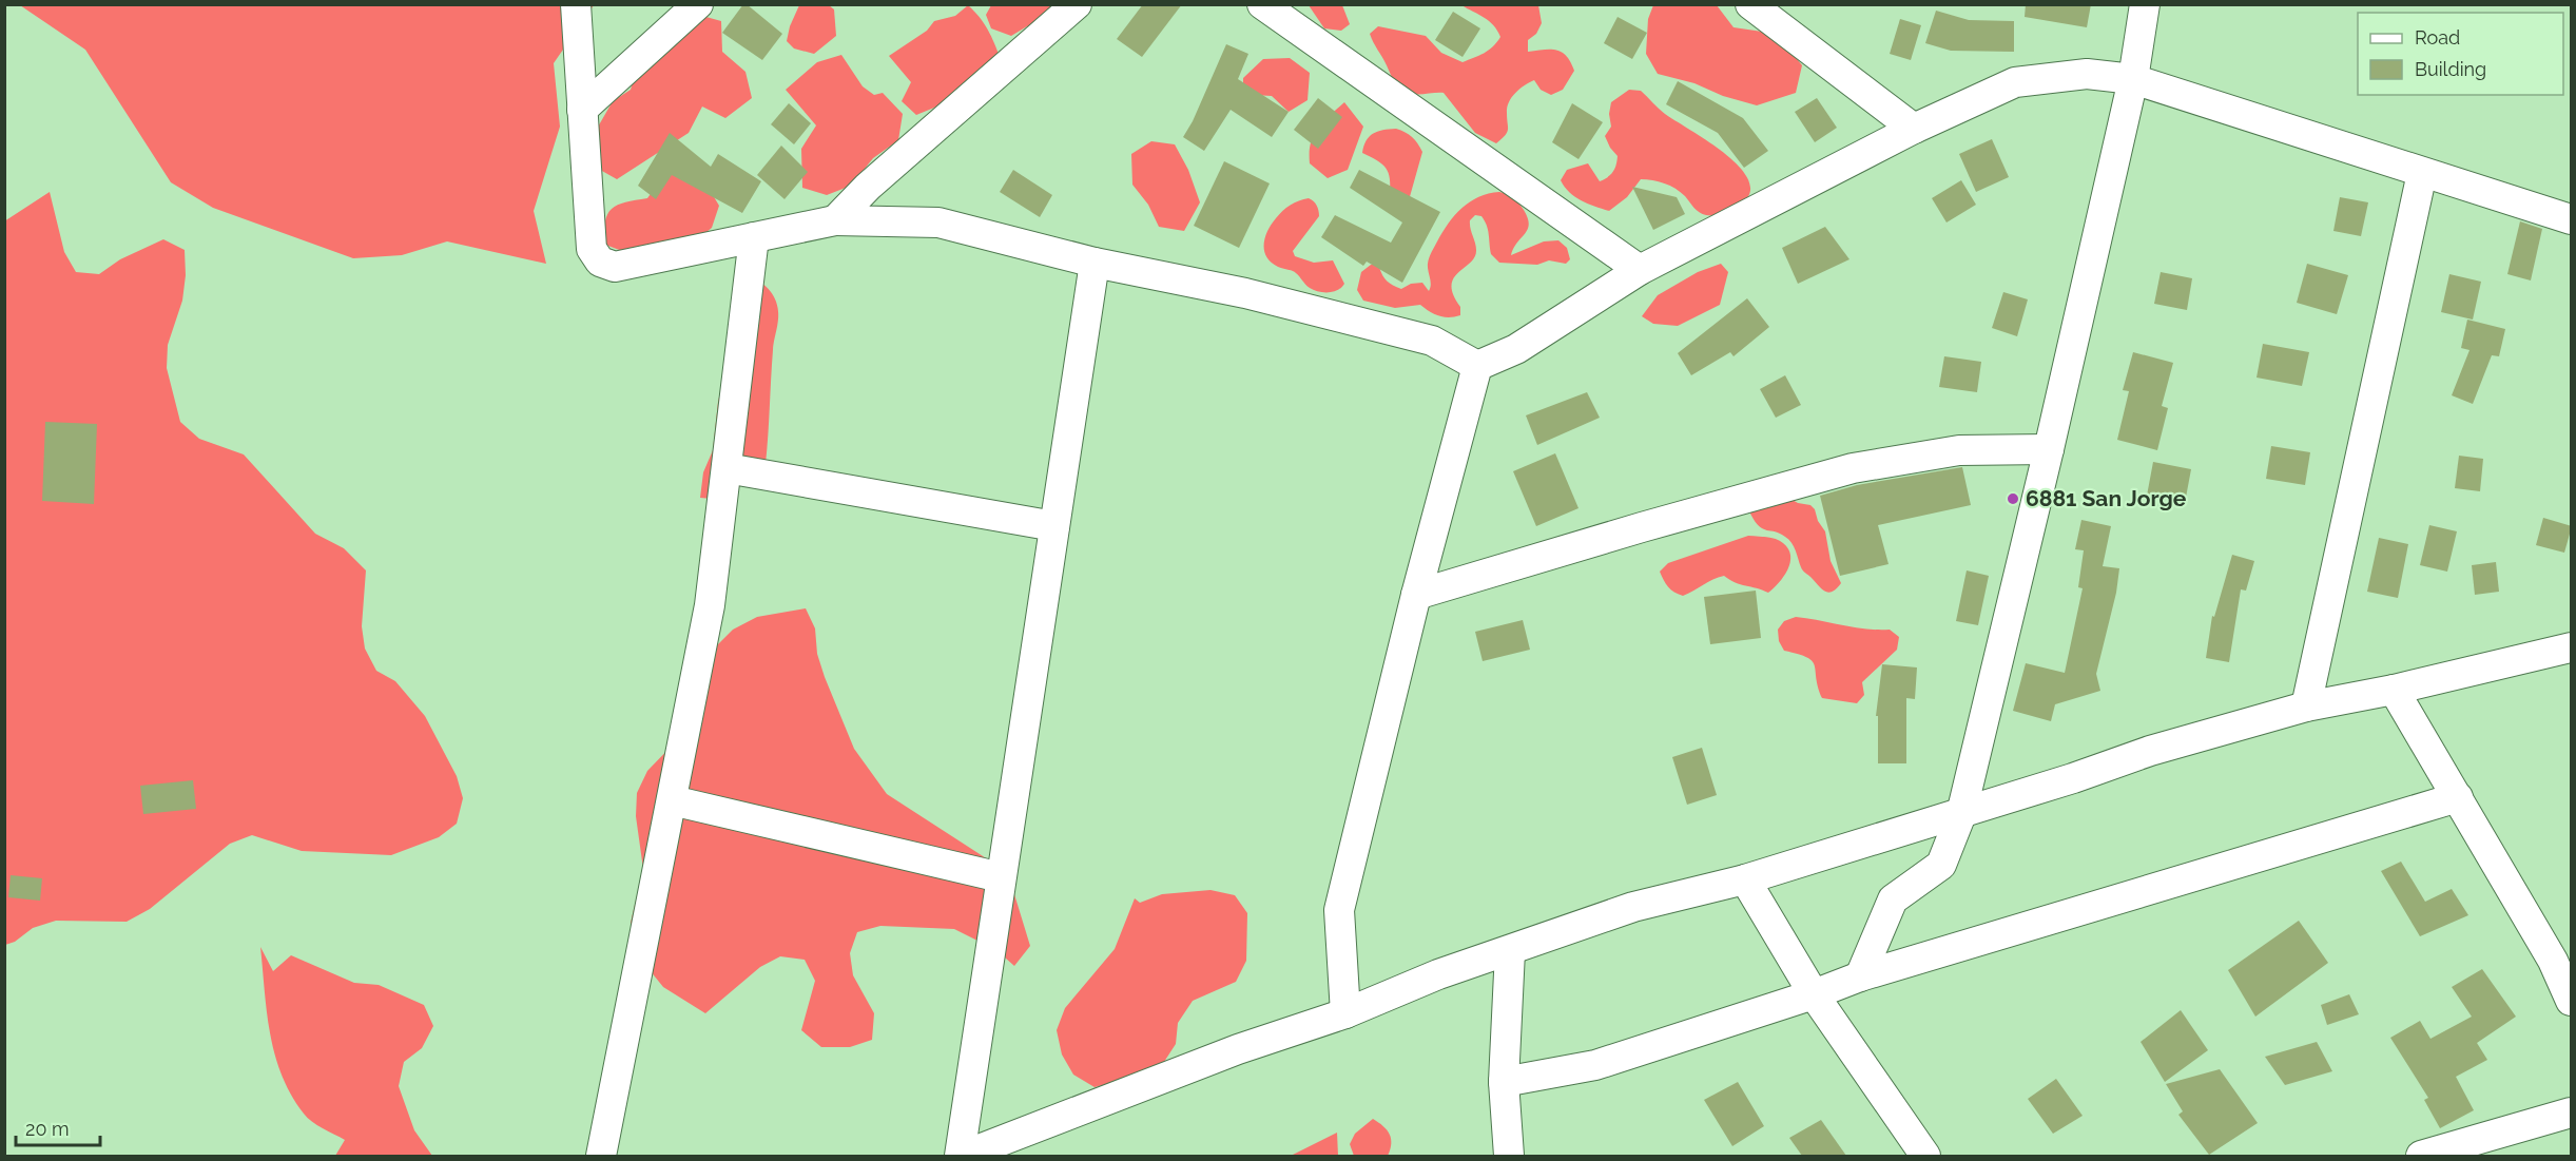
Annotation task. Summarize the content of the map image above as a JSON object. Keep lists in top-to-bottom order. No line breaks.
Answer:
{"places":["6881 San Jorge"],"legend":["Road","Building"],"scale_bar":"20 m"}
